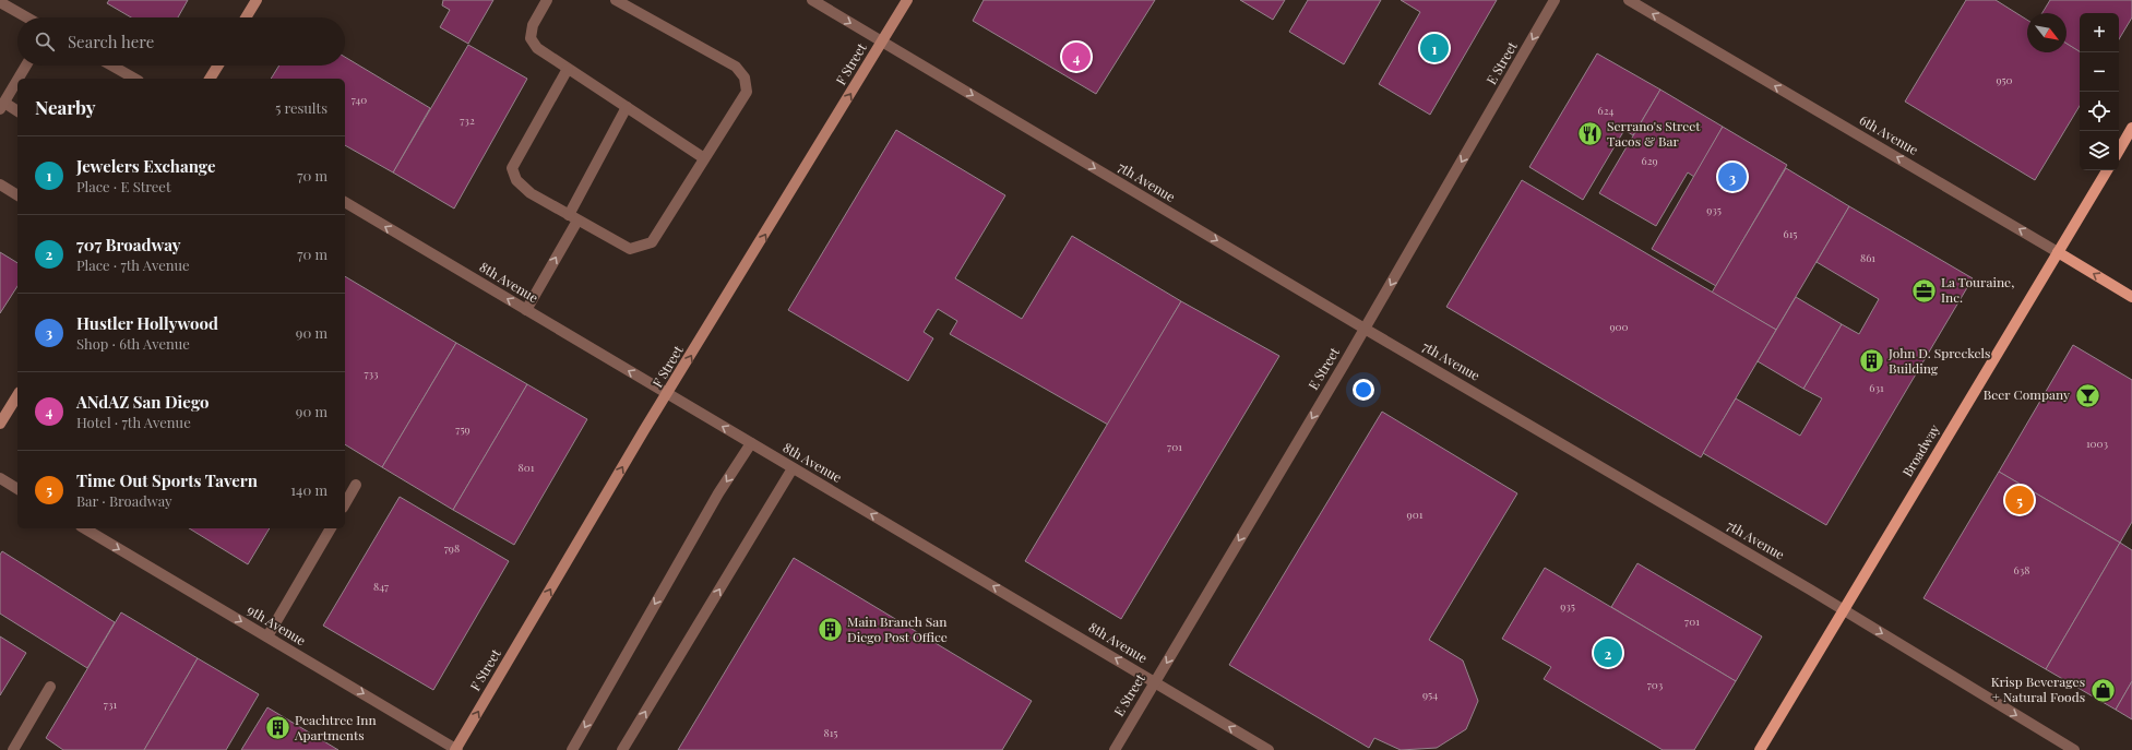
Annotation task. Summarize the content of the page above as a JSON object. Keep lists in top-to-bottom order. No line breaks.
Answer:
{"streets":{"main road":["F Street","6th Avenue","Broadway"],"street":["E Street","7th Avenue","8th Avenue","9th Avenue"]},"crossings":[["E Street","7th Avenue"],["E Street","8th Avenue"],["F Street","7th Avenue"],["F Street","8th Avenue"],["F Street","9th Avenue"],["6th Avenue","Broadway"],["7th Avenue","Broadway"]],"one_way":["E Street","F Street","6th Avenue","7th Avenue","8th Avenue","9th Avenue"],"places":{"restaurant":["Serrano's Street Tacos & Bar"],"office":["La Touraine, Inc."],"building":["John D. Spreckels Building","Main Branch San Diego Post Office","Peachtree Inn Apartments"],"bar":["Beer Company"],"shop":["Krisp Beverages + Natural Foods"]},"house_numbers":["950","740","624","732","629","935","615","861","900","733","631","759","1003","701","801","901","798","638","847","935","701","703","954","731","815"],"north":"bottom right","page":{"map_buttons":["+","−"],"search":"Search here","pins":["1","4","3","5","2"],"heading":["Nearby","5 results"],"list":[{"mark":"1","name":"Jewelers Exchange","note":"Place · E Street","value":"70 m"},{"mark":"2","name":"707 Broadway","note":"Place · 7th Avenue","value":"70 m"},{"mark":"3","name":"Hustler Hollywood","note":"Shop · 6th Avenue","value":"90 m"},{"mark":"4","name":"ANdAZ San Diego","note":"Hotel · 7th Avenue","value":"90 m"},{"mark":"5","name":"Time Out Sports Tavern","note":"Bar · Broadway","value":"140 m"}]}}
